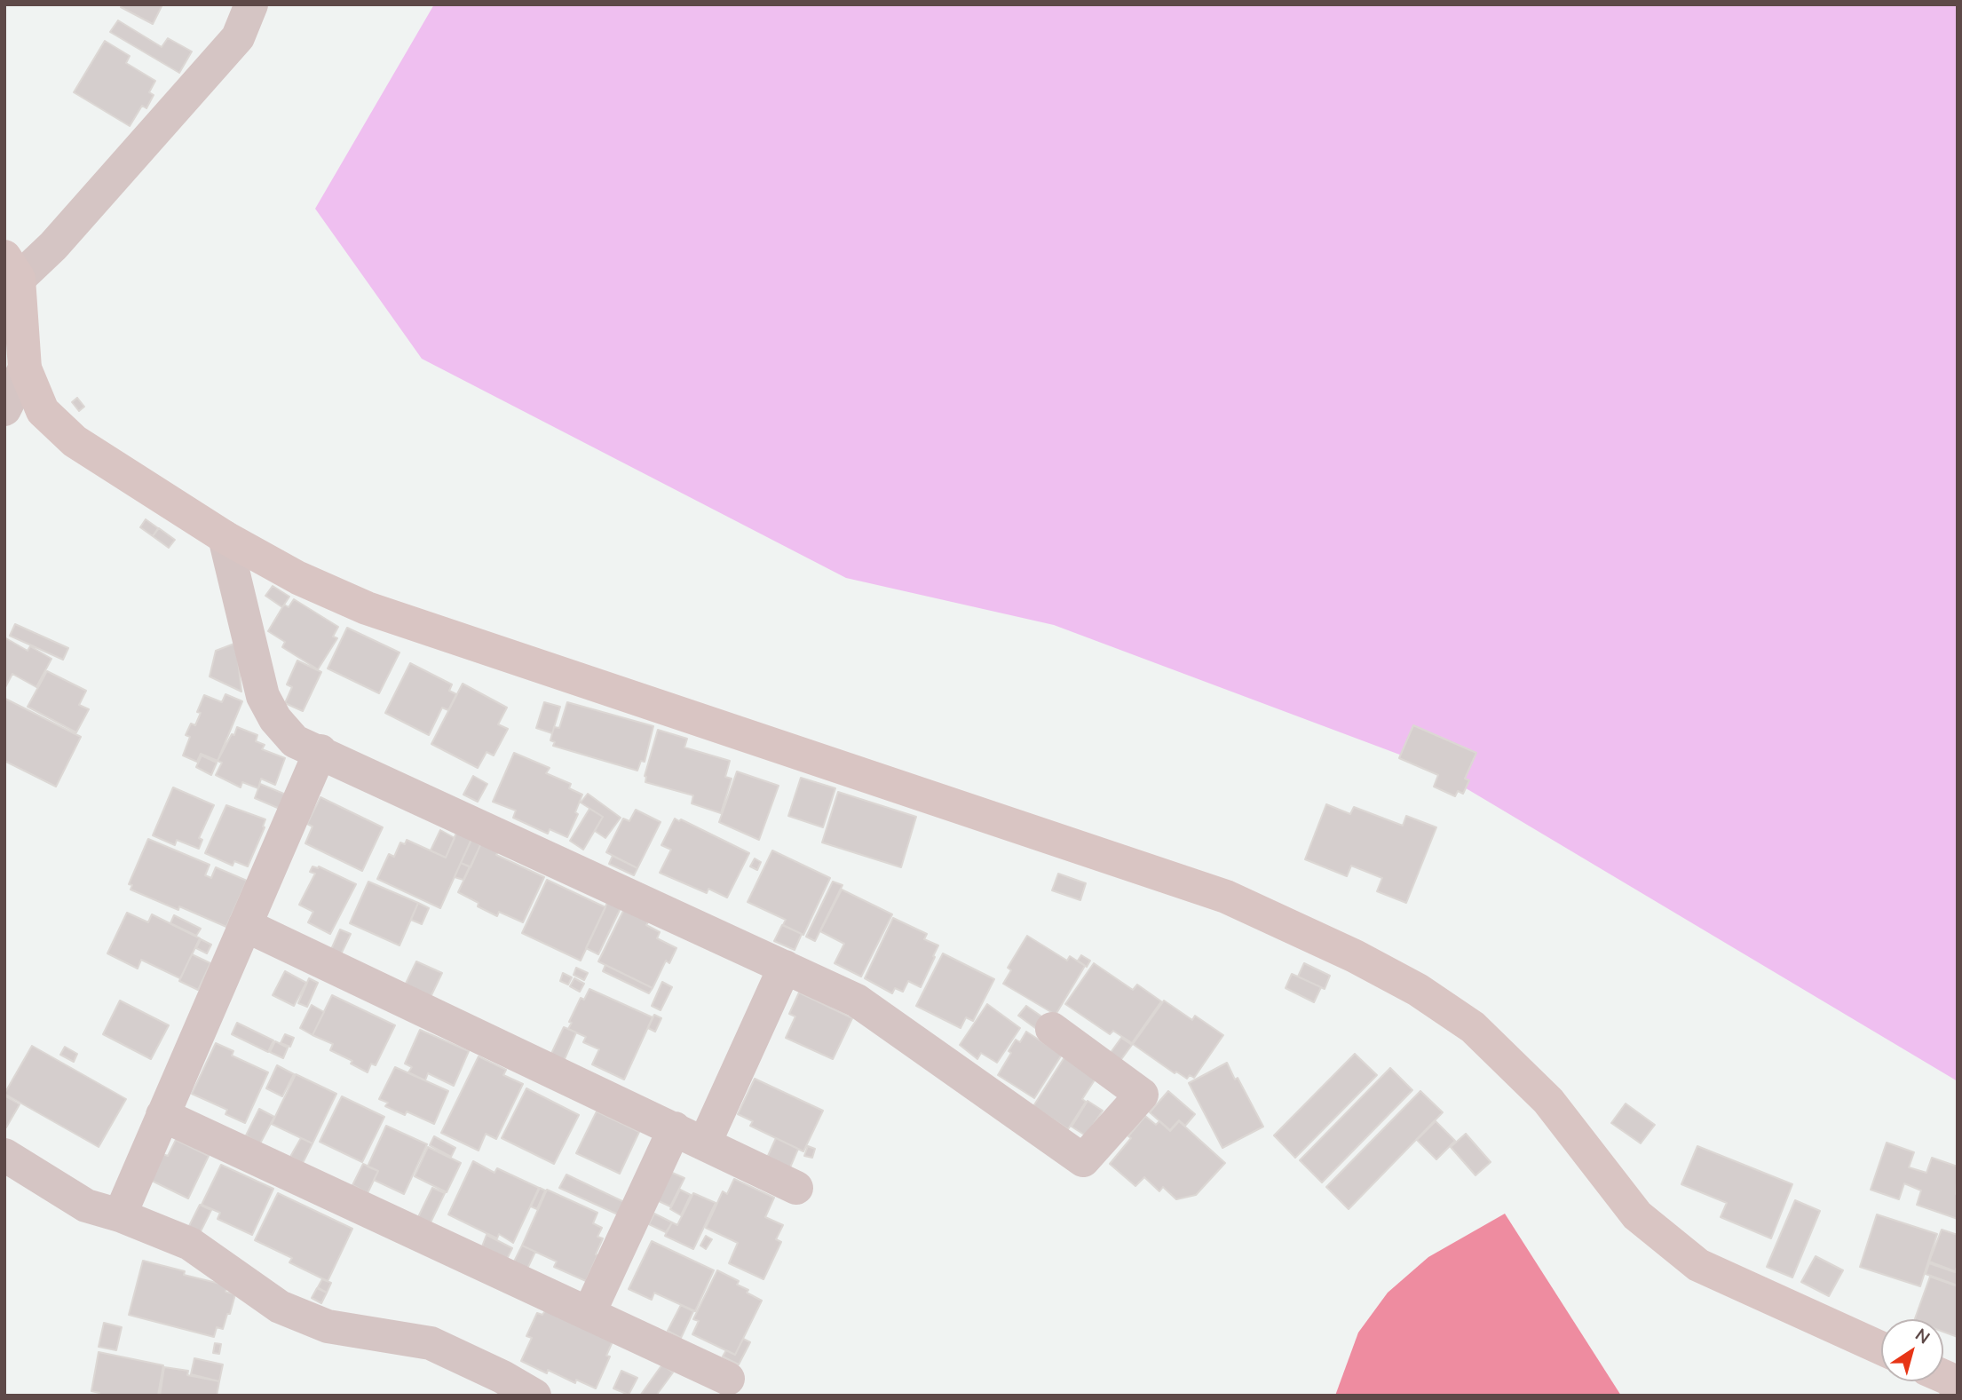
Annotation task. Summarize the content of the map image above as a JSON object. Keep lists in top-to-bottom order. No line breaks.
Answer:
{"north":"top right"}
